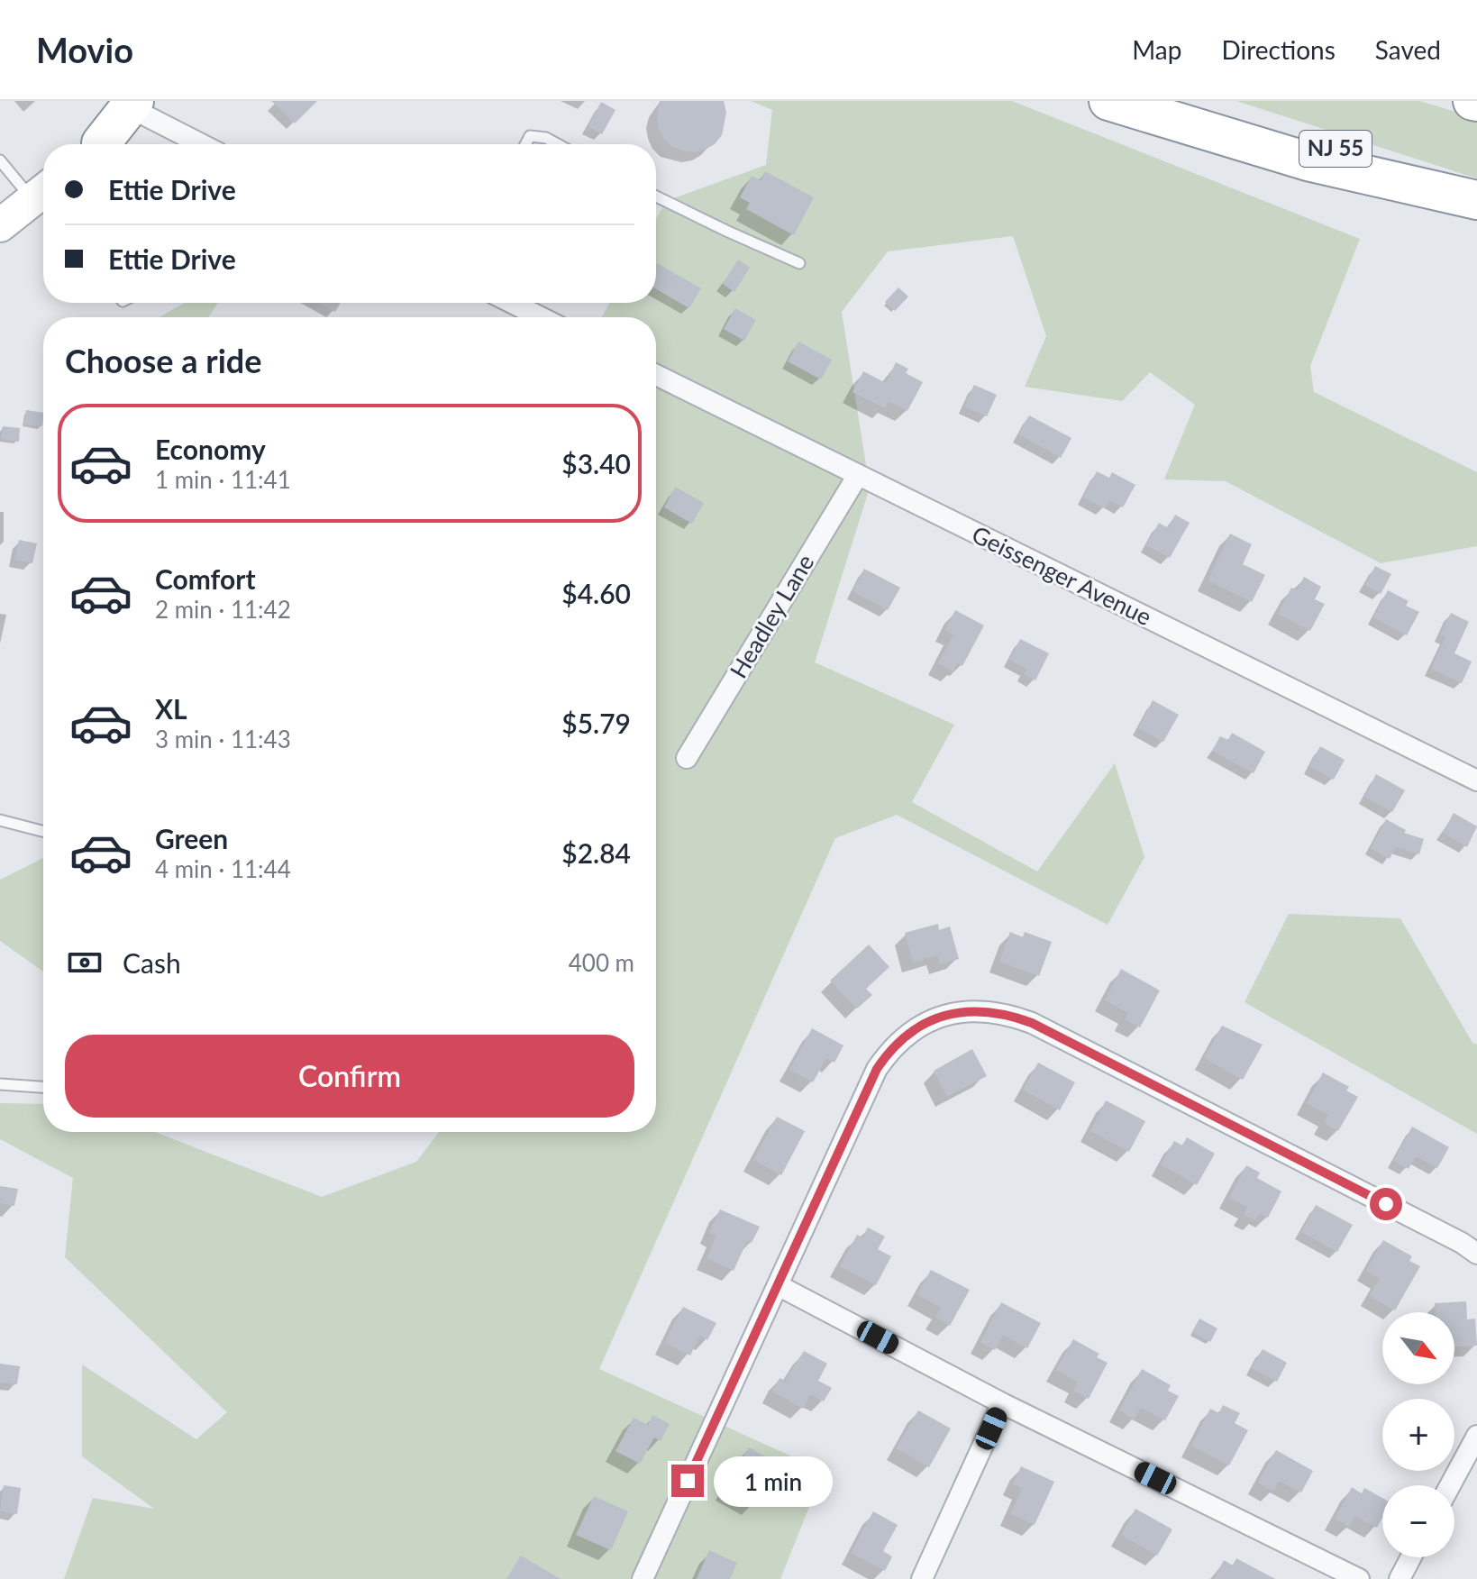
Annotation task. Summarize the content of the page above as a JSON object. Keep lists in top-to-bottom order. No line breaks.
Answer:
{"streets":{"highway":["NJ 55"],"street":["Geissenger Avenue","Headley Lane"]},"crossings":[["Geissenger Avenue","Headley Lane"]],"north":"bottom right","page":{"header":"Movio","nav":["Map","Directions","Saved"],"banner":["Ettie Drive","Ettie Drive"],"heading":"Choose a ride","list":[{"name":"Economy","note":"1 min · 11:41","value":"$3.40"},{"name":"Comfort","note":"2 min · 11:42","value":"$4.60"},{"name":"XL","note":"3 min · 11:43","value":"$5.79"},{"name":"Green","note":"4 min · 11:44","value":"$2.84"}],"pay":["Cash","400 m"],"buttons":"Confirm","map_buttons":["+","−"],"bubble":"1 min"}}
